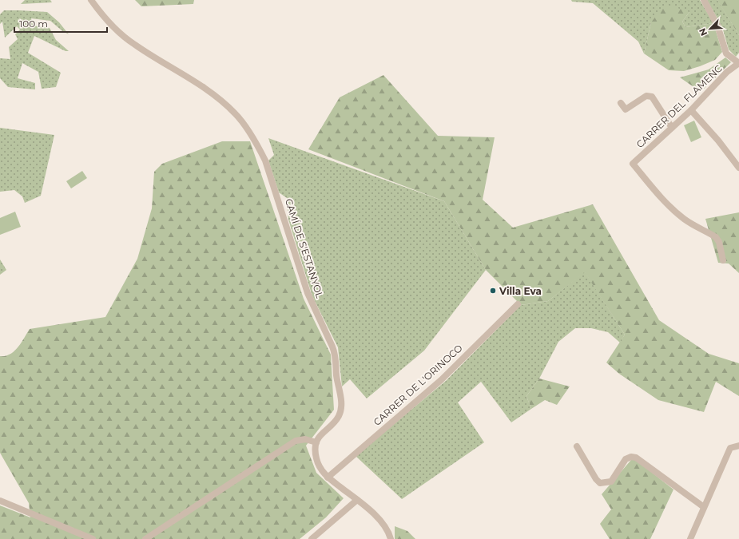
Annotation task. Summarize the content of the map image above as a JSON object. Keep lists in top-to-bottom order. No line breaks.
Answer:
{"streets":{"street":["CARRER DEL FLAMENC","CAMÍ DE S'ESTANYOL","CARRER DE L'ORINOCO"]},"places":["Villa Eva"],"scale_bar":"100 m","north":"bottom left"}
